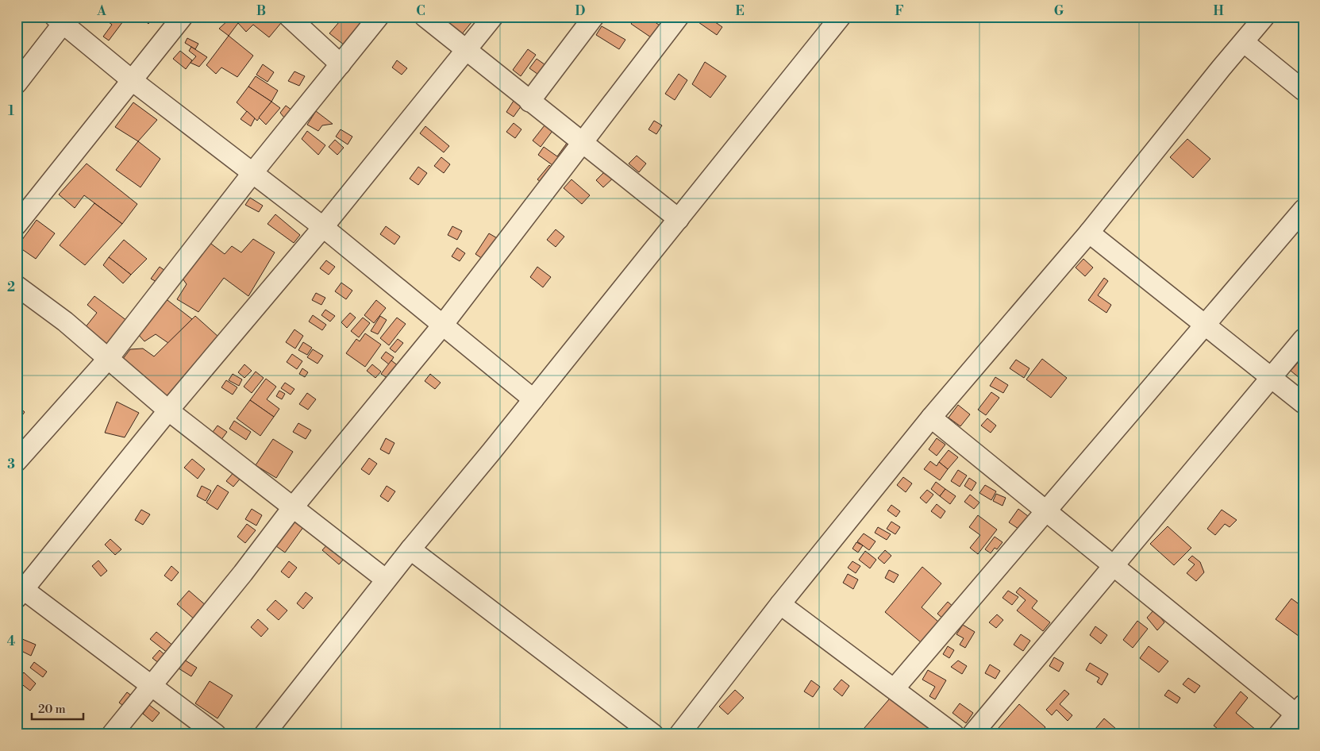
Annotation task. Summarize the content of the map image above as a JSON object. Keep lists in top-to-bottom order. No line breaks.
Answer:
{"scale_bar":"20 m","grid":{"columns":["A","B","C","D","E","F","G","H"],"rows":["1","2","3","4"]}}
